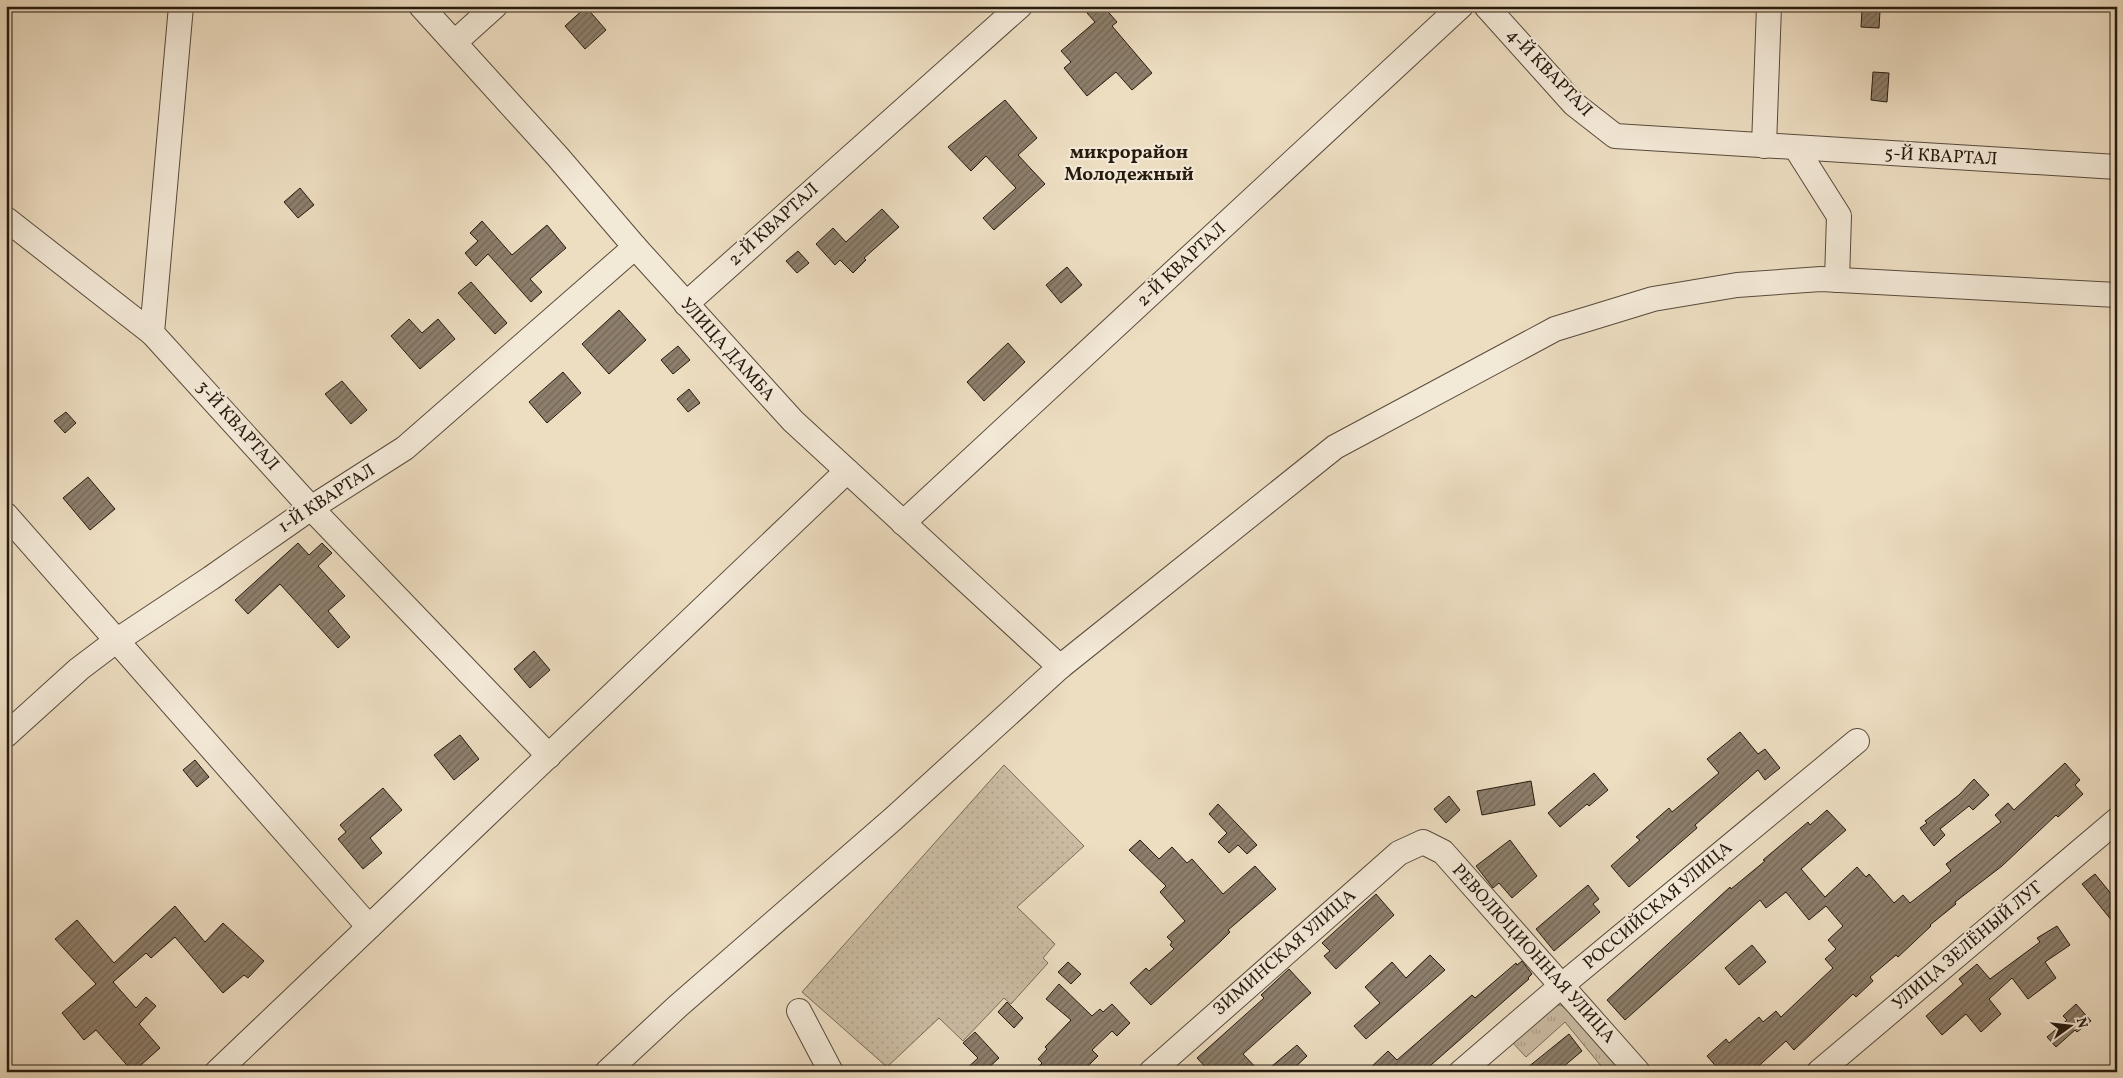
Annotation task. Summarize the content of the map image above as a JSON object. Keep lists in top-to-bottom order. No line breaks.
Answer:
{"streets":{"street":["4-Й КВАРТАЛ","5-Й КВАРТАЛ","2-Й КВАРТАЛ","УЛИЦА ДАМБА","3-Й КВАРТАЛ","1-Й КВАРТАЛ","РОССИЙСКАЯ УЛИЦА","УЛИЦА ЗЕЛЁНЫЙ ЛУГ","ЗИМИНСКАЯ УЛИЦА","РЕВОЛЮЦИОННАЯ УЛИЦА"]},"crossings":[["4-Й КВАРТАЛ","5-Й КВАРТАЛ"],["2-Й КВАРТАЛ","УЛИЦА ДАМБА"],["УЛИЦА ДАМБА","1-Й КВАРТАЛ"],["3-Й КВАРТАЛ","1-Й КВАРТАЛ"],["РОССИЙСКАЯ УЛИЦА","РЕВОЛЮЦИОННАЯ УЛИЦА"],["ЗИМИНСКАЯ УЛИЦА","РЕВОЛЮЦИОННАЯ УЛИЦА"]],"districts":["микрорайон Молодежный"],"north":"right"}
